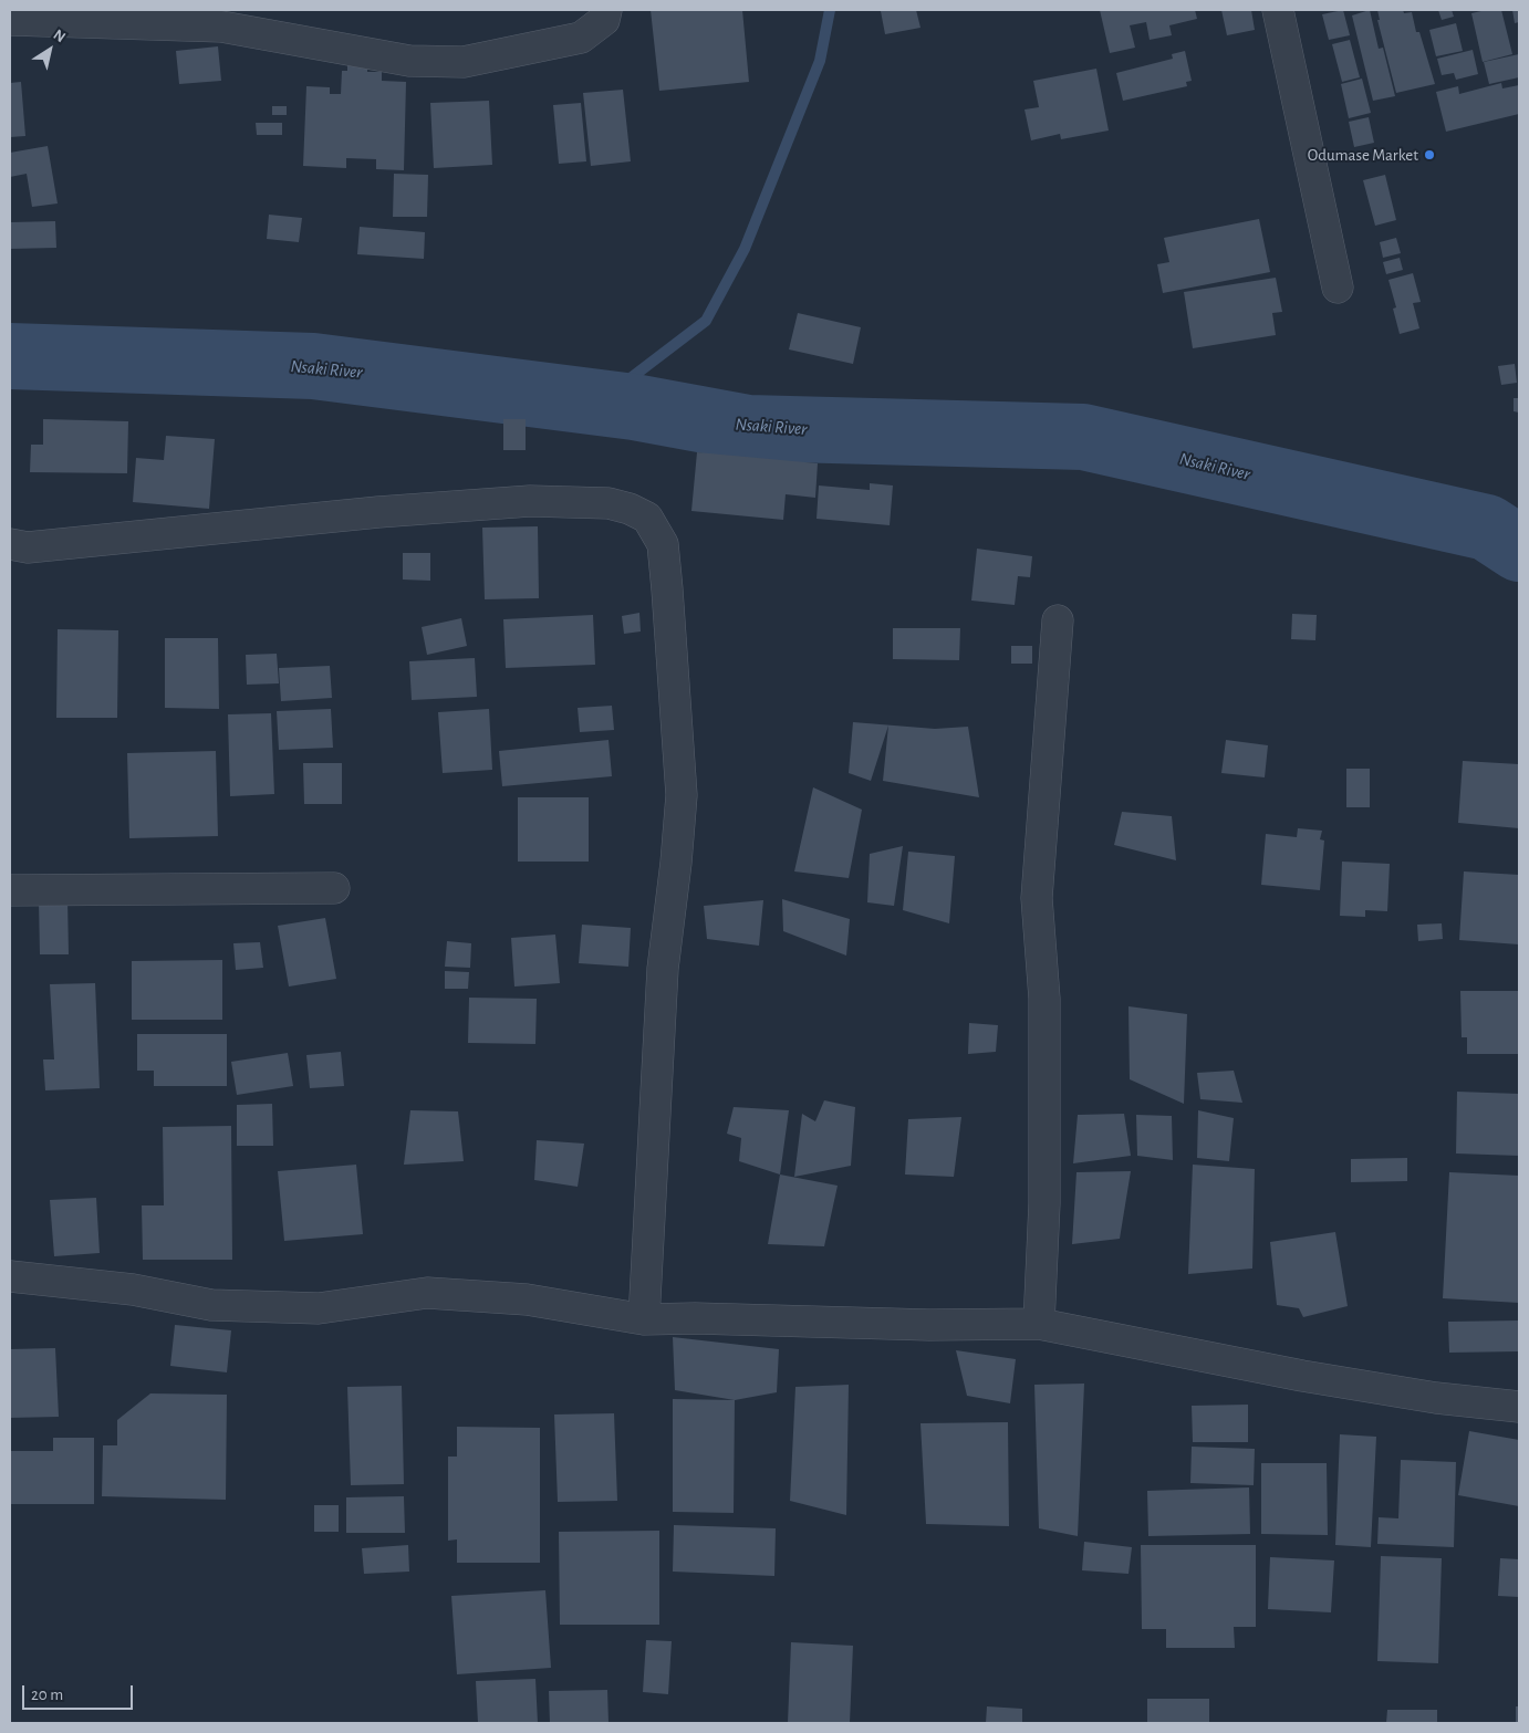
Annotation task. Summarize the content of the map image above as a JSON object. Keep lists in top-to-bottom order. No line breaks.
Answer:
{"water":["Nsaki River"],"places":["Odumase Market"],"scale_bar":"20 m","north":"top right"}
